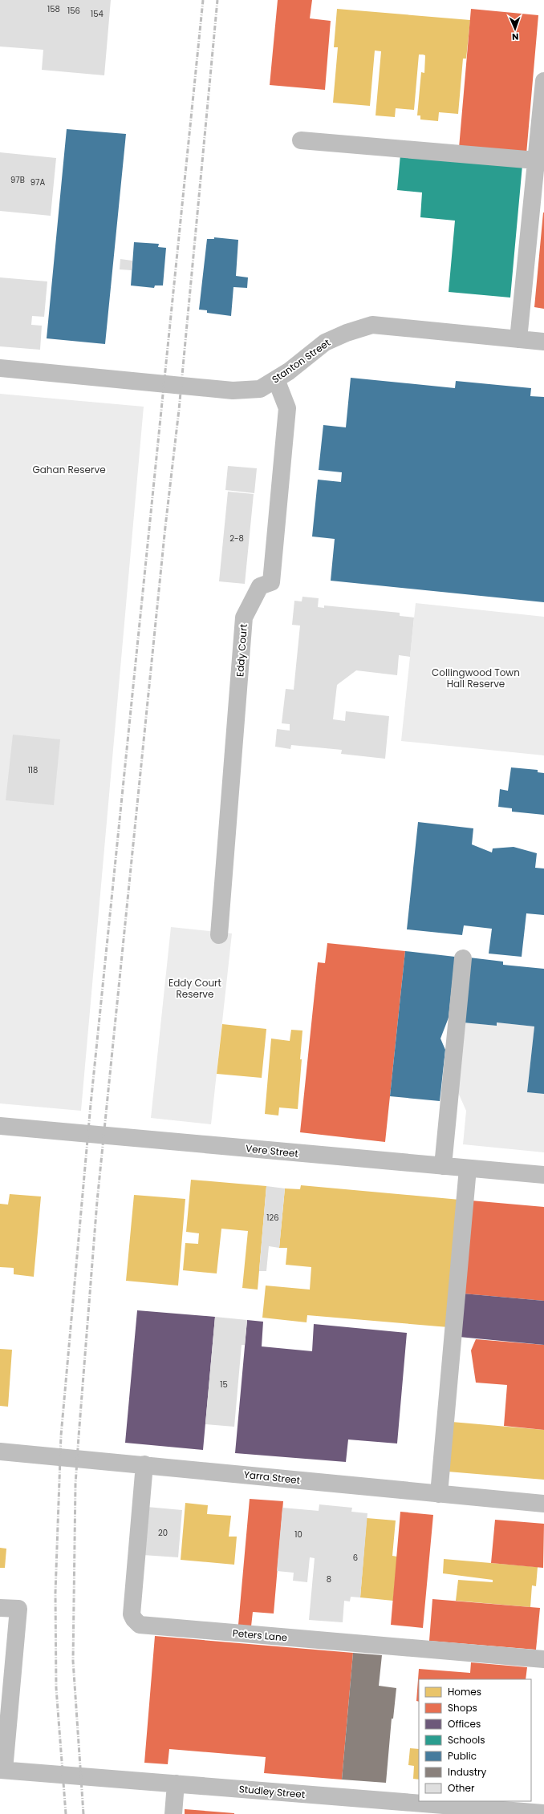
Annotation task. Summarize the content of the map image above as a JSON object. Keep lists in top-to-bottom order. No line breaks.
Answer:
{"streets":{"street":["Stanton Street","Eddy Court","Vere Street","Yarra Street","Peters Lane","Studley Street"]},"crossings":[["Stanton Street","Eddy Court"],["Yarra Street","Peters Lane"]],"parks":["Gahan Reserve","Collingwood Town Hall Reserve","Eddy Court Reserve"],"house_numbers":["158","156","154","97B","97A","2-8","118","126","15","20","10","6","8"],"legend":["Homes","Shops","Offices","Schools","Public","Industry","Other"],"north":"bottom"}
